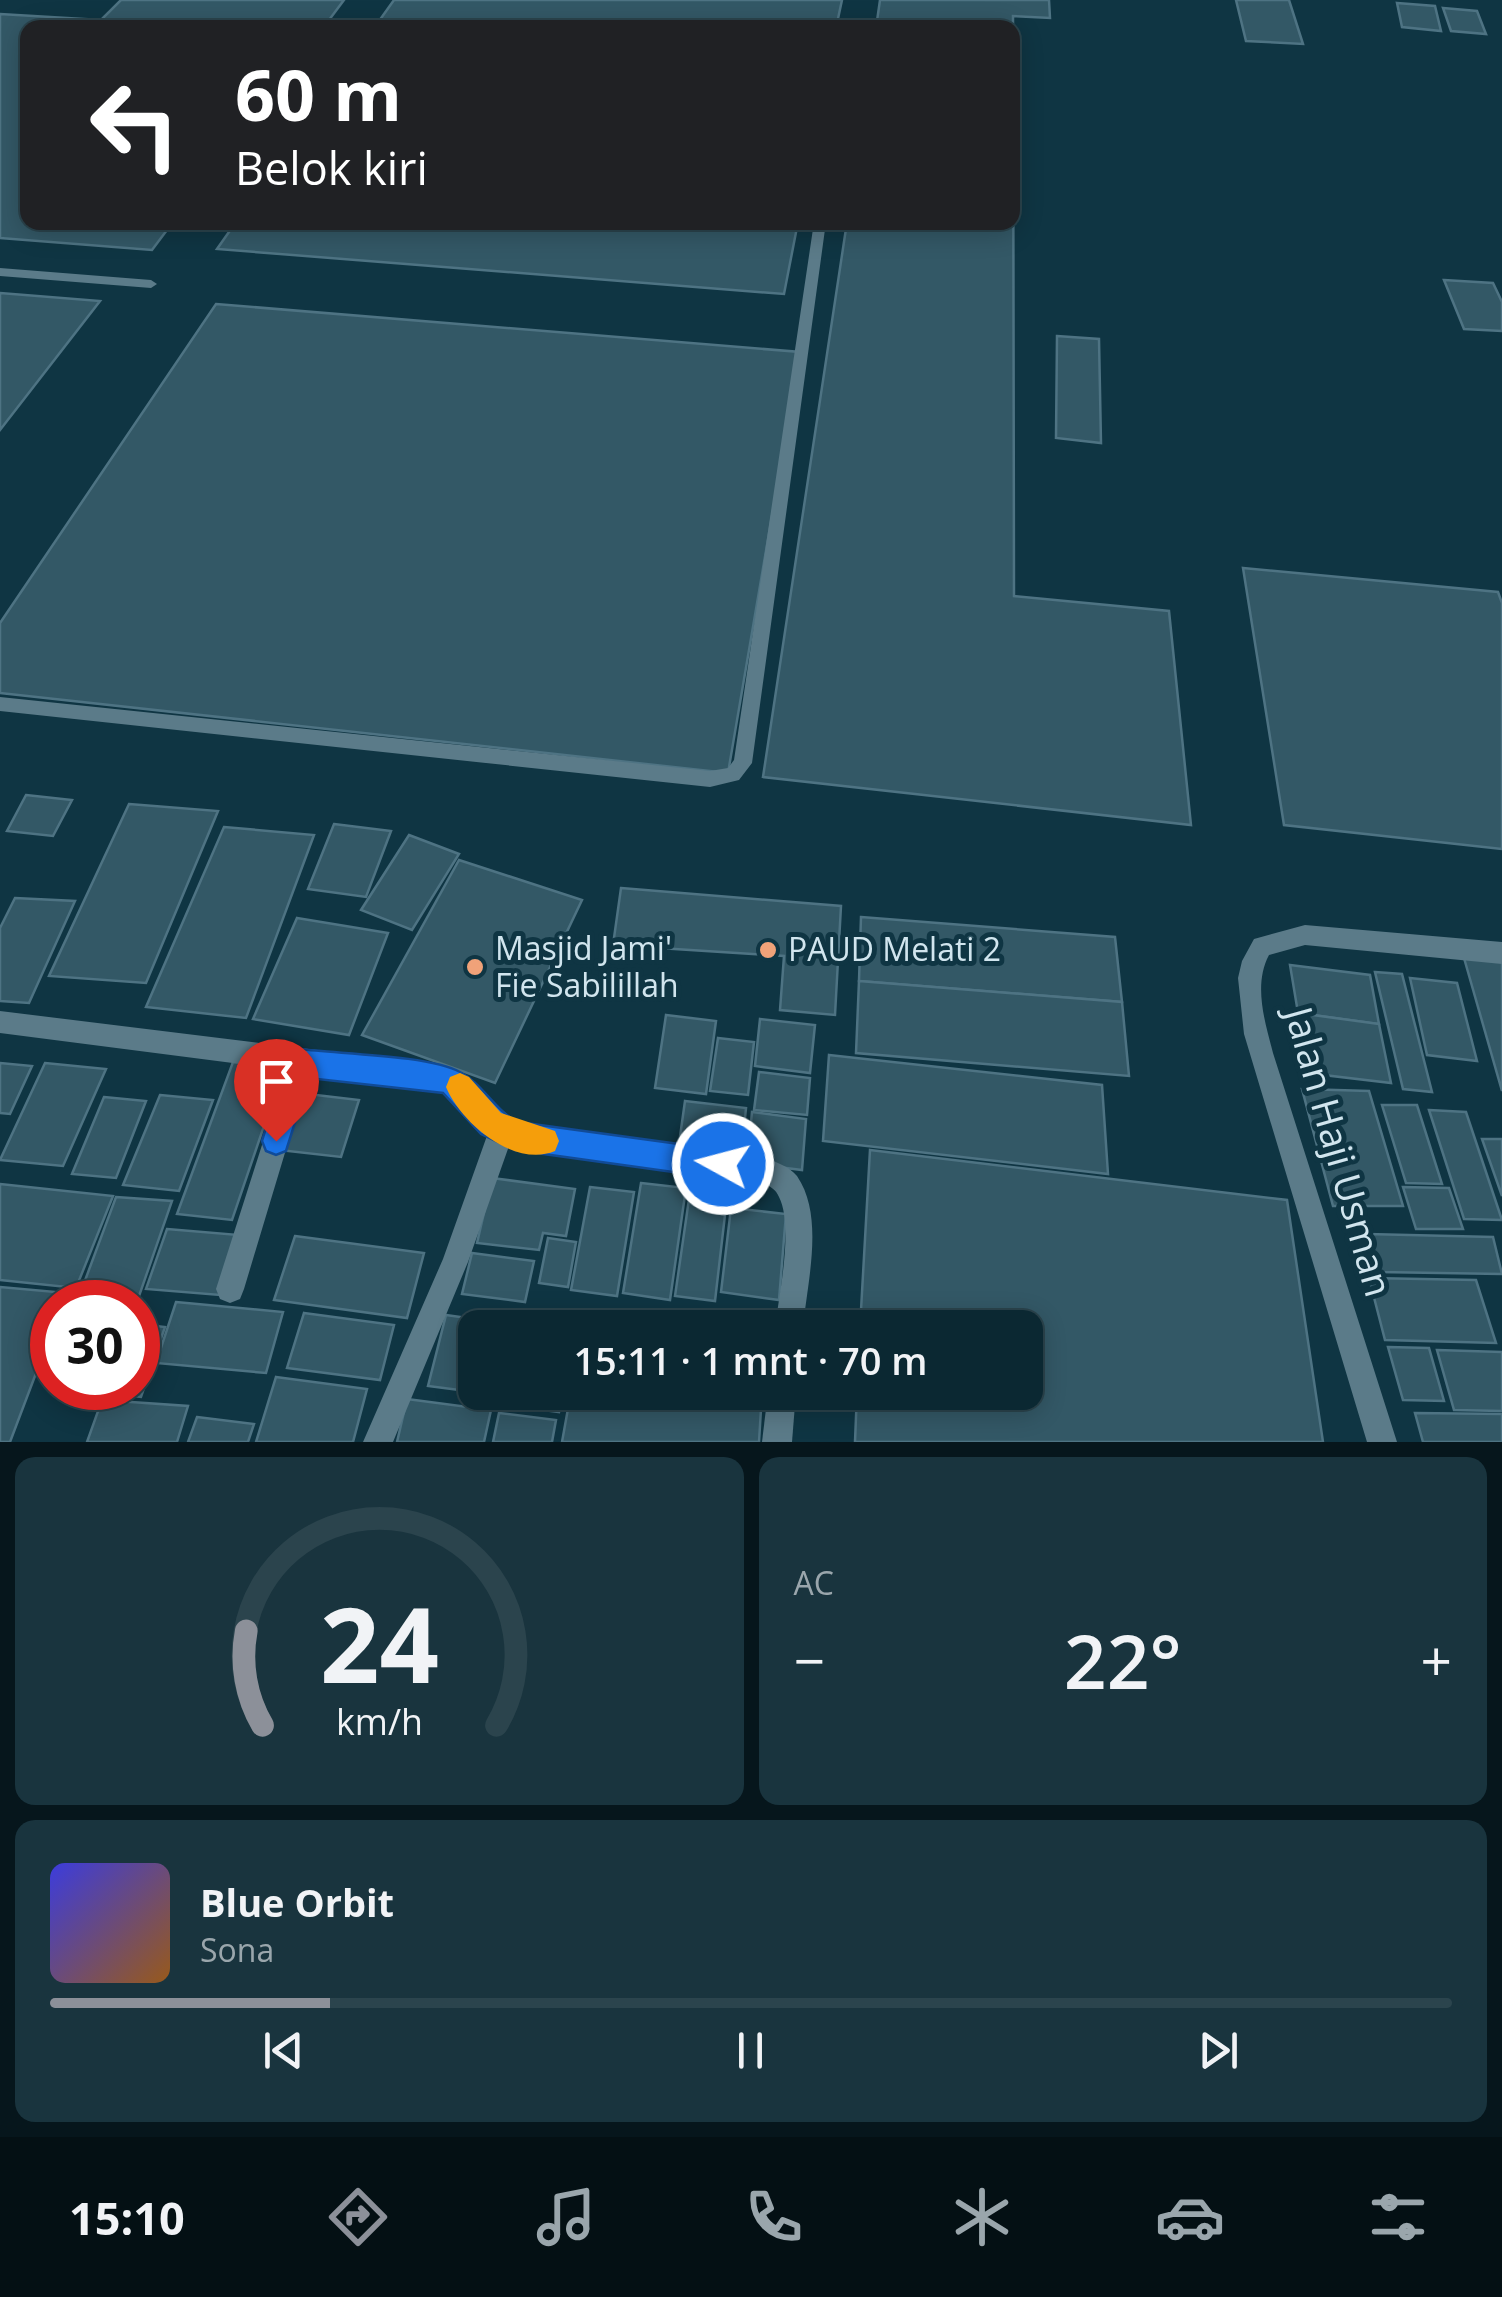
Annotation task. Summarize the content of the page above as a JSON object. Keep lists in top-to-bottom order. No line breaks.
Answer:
{"streets":{"street":["Jalan Haji Usman"]},"places":["PAUD Melati 2","Masjid Jami' Fie Sabilillah"],"page":{"turn":["60 m","Belok kiri"],"limit":"30","trip":"15:11 · 1 mnt · 70 m","tile":"AC","heat":["−","22°","+"],"song":["Blue Orbit","Sona"],"tabs":"15:10","gauge":["24","km/h"]}}
